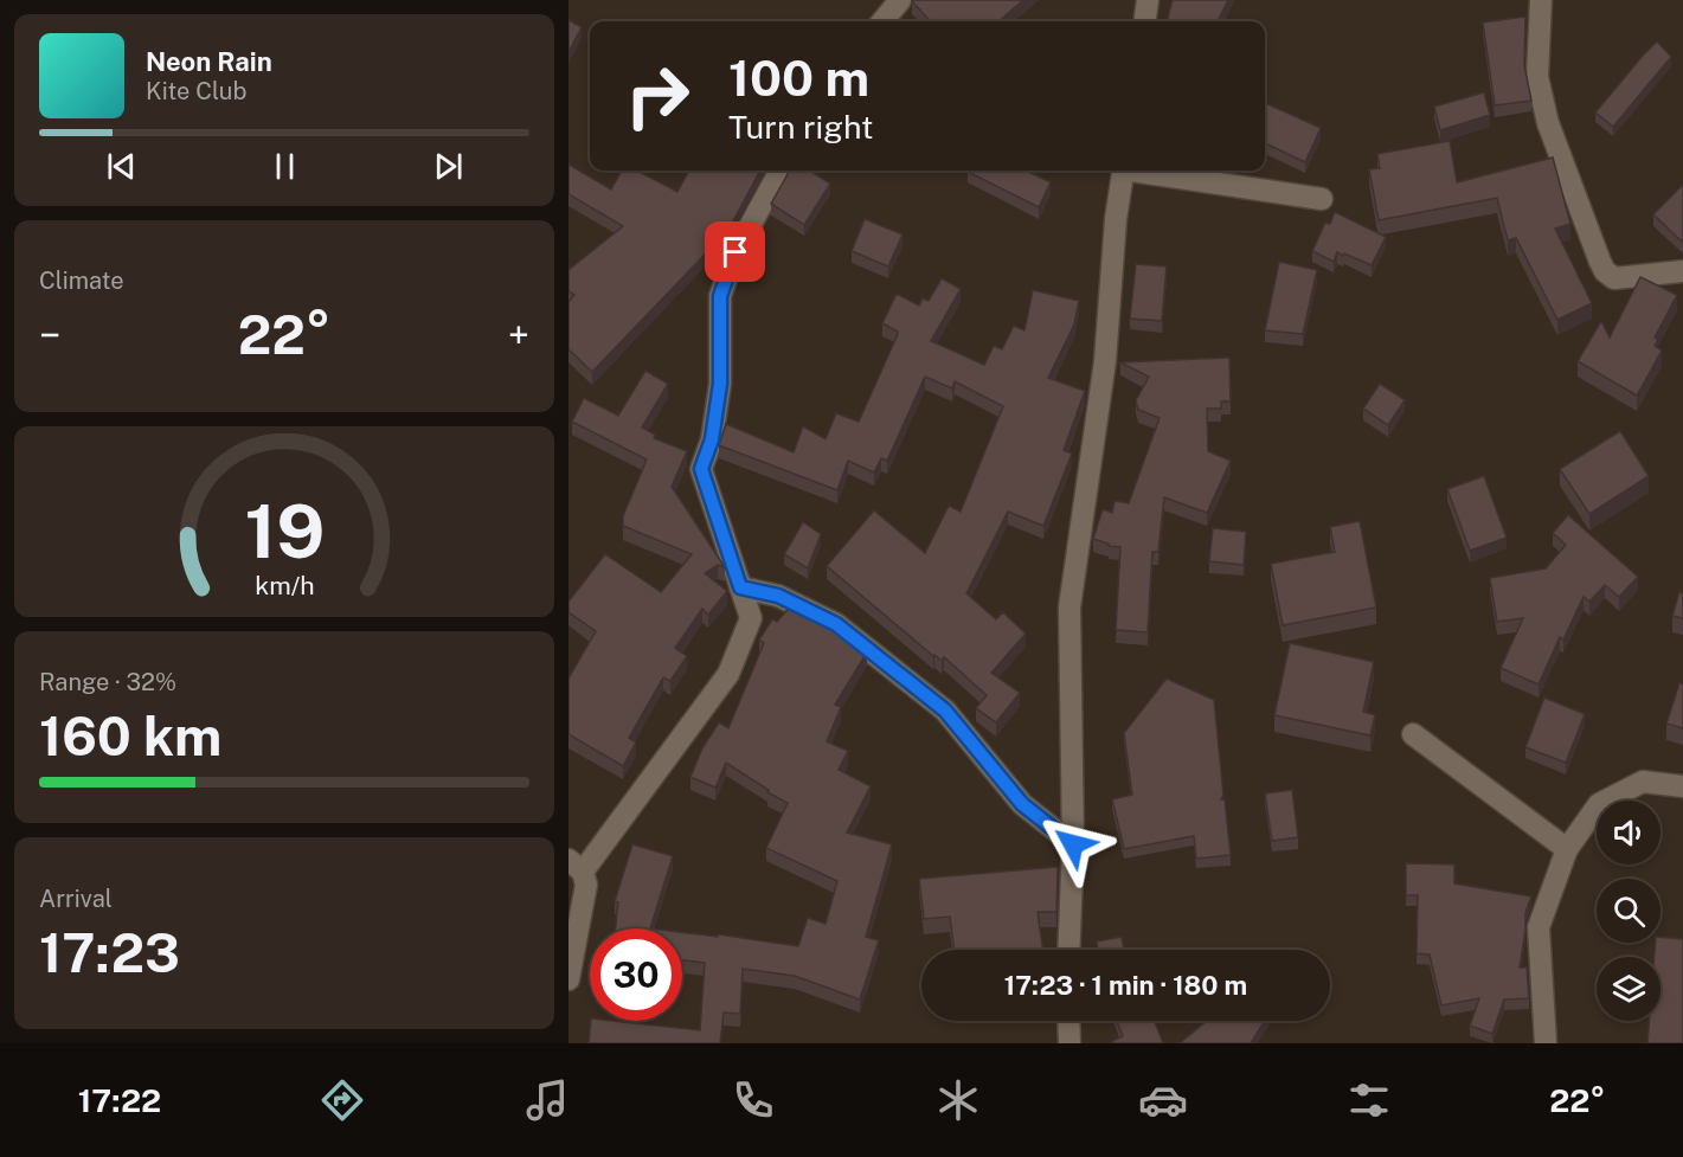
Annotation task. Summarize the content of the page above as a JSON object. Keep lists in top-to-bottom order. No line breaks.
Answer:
{"page":{"turn":["100 m","Turn right"],"song":["Neon Rain","Kite Club"],"tile":["Climate",["Range · 32%","160 km"],["Arrival","17:23"]],"heat":["−","22°","+"],"limit":"30","trip":"17:23 · 1 min · 180 m","tabs":["17:22","22°"],"gauge":["19","km/h"]}}
